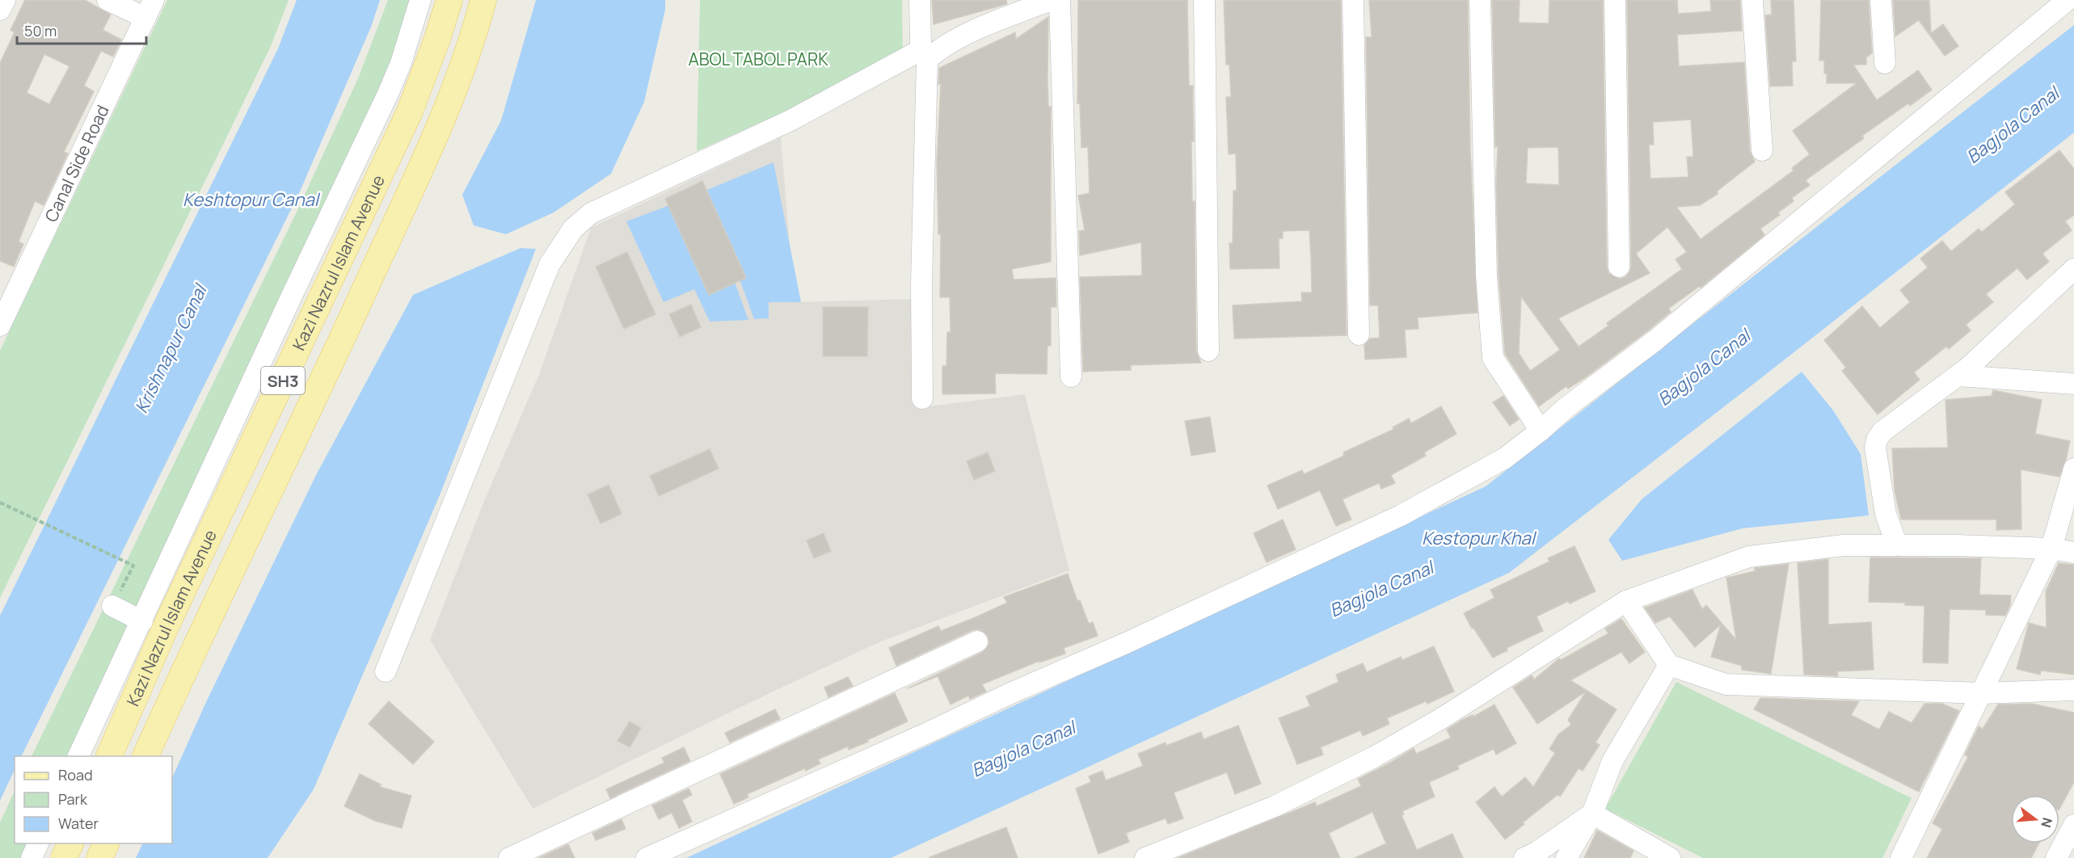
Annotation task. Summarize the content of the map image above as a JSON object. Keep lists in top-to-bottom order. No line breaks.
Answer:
{"streets":{"main road":["Kazi Nazrul Islam Avenue","SH3"],"street":["Canal Side Road"]},"water":["Bagjola Canal","Keshtopur Canal","Krishnapur Canal","Kestopur Khal"],"parks":["ABOL TABOL PARK"],"legend":["Road","Park","Water"],"scale_bar":"50 m","north":"right"}
